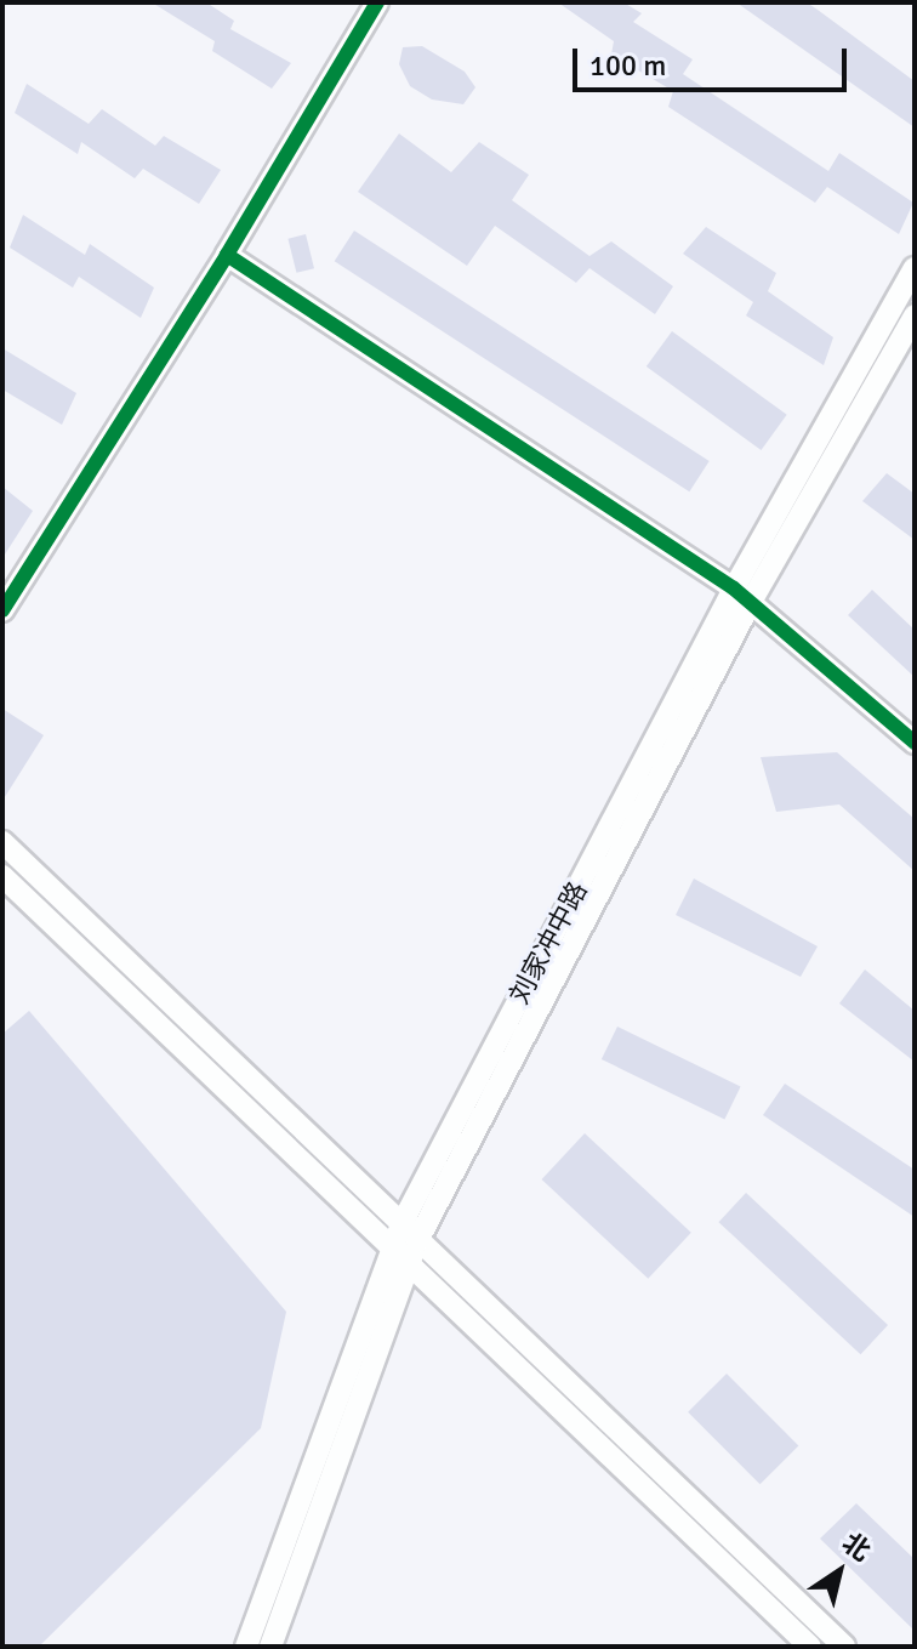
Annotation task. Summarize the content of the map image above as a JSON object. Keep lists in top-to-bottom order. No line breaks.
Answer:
{"streets":{"main road":["刘家冲中路"]},"scale_bar":"100 m","north":"top right"}
